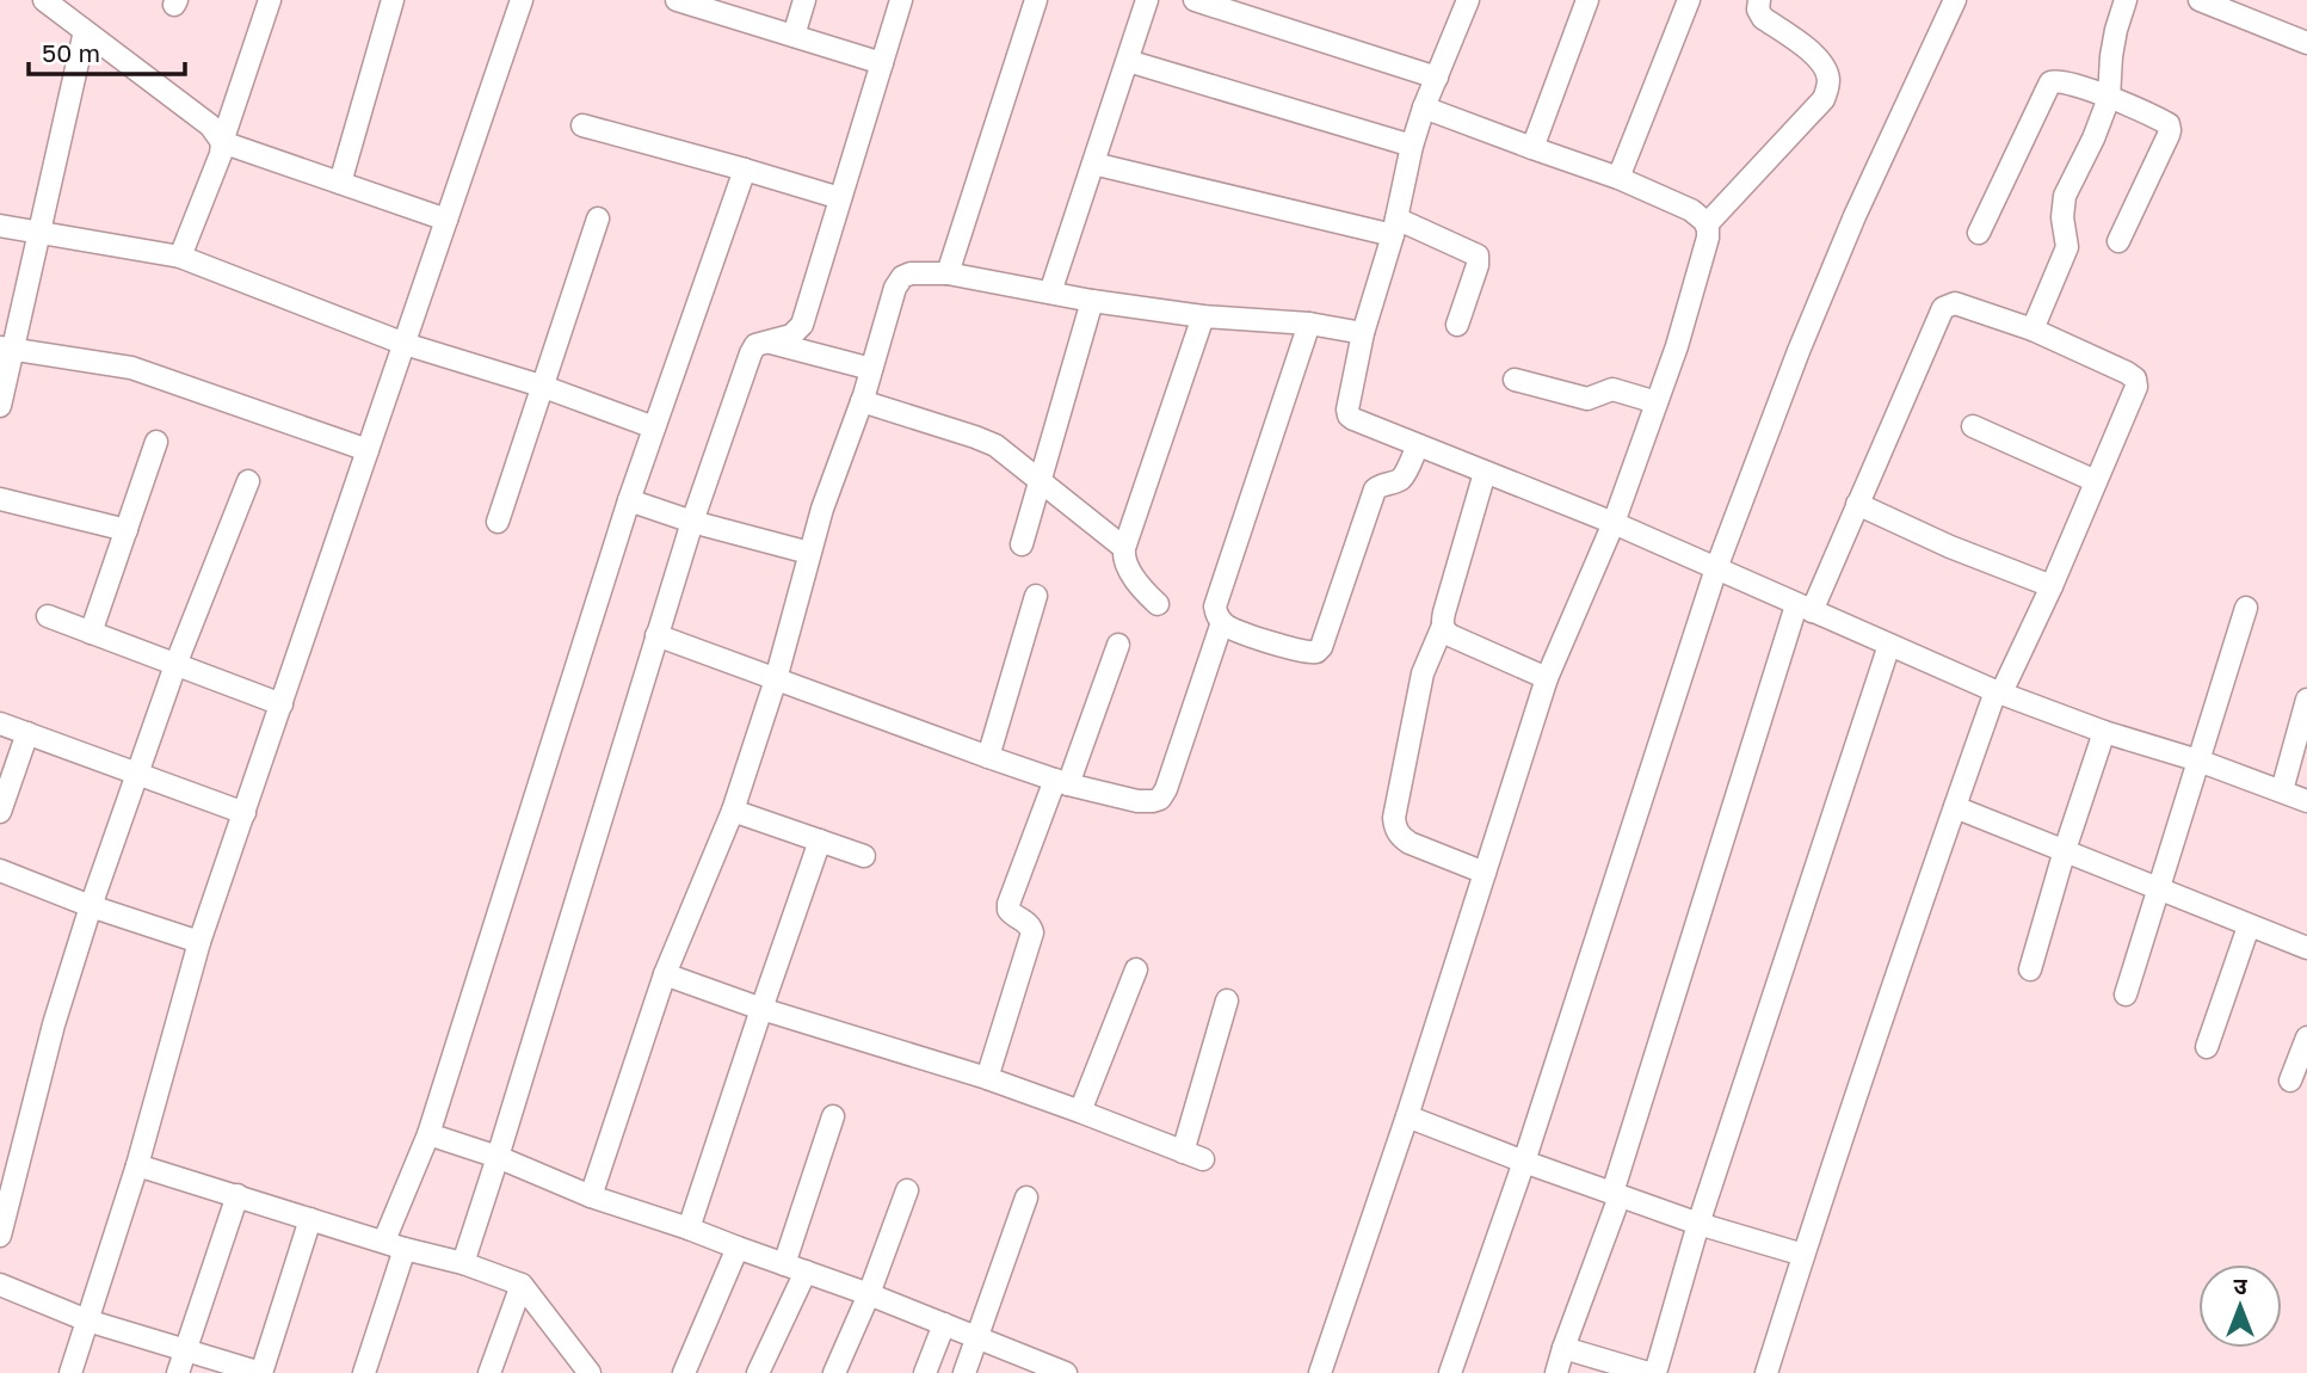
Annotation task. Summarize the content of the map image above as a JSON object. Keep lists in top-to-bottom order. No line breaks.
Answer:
{"scale_bar":"50 m","north":"top"}
